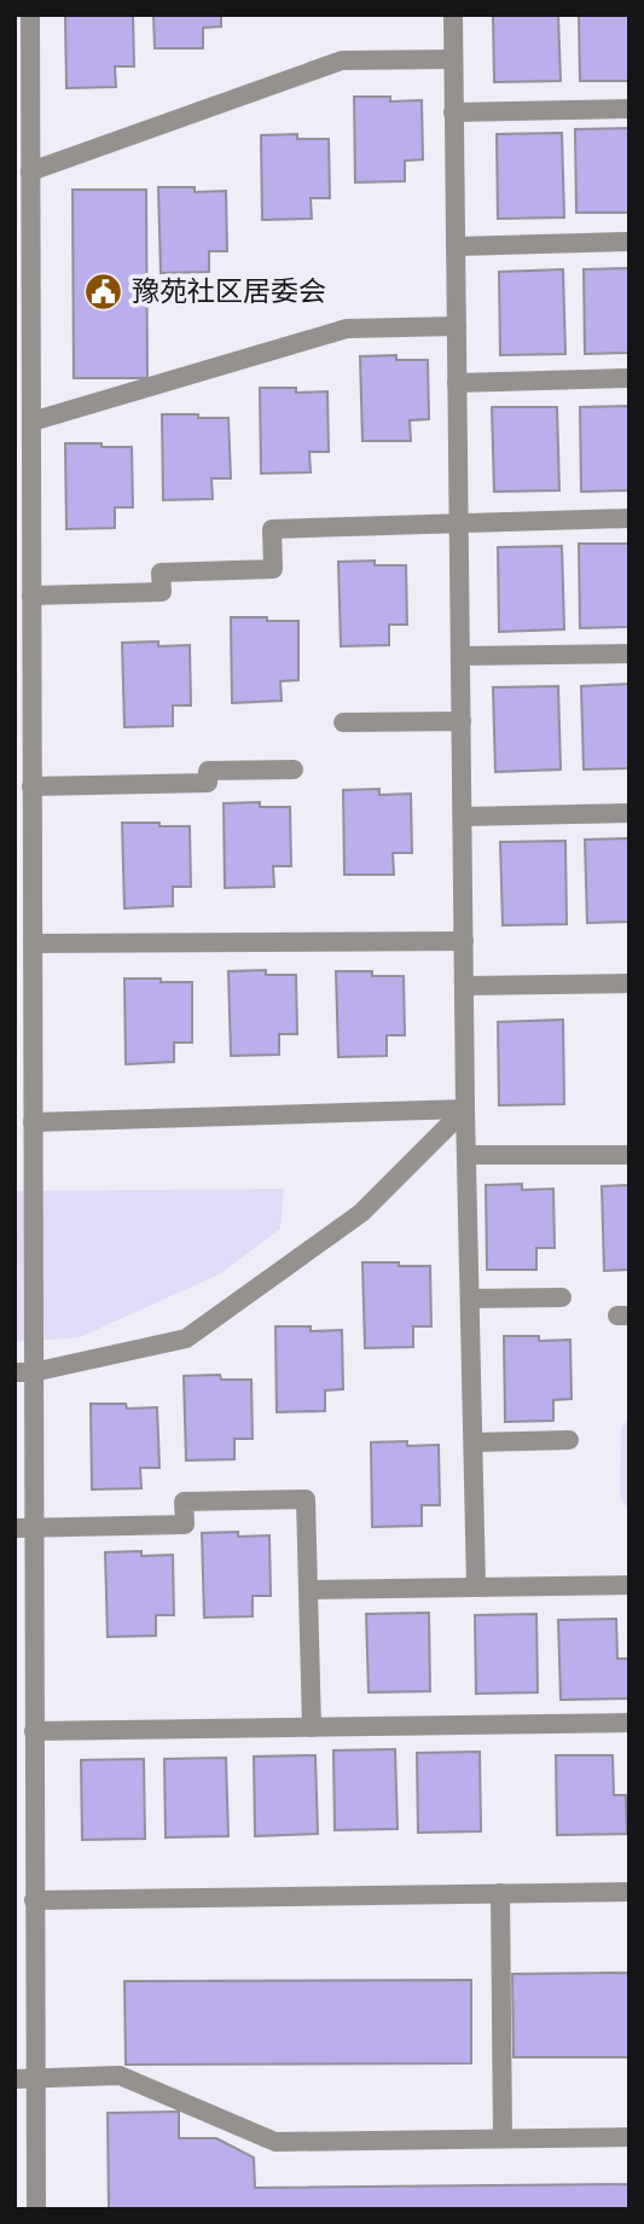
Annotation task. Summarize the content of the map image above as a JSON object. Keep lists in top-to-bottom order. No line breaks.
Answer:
{"places":{"public building":["豫苑社区居委会"]}}
